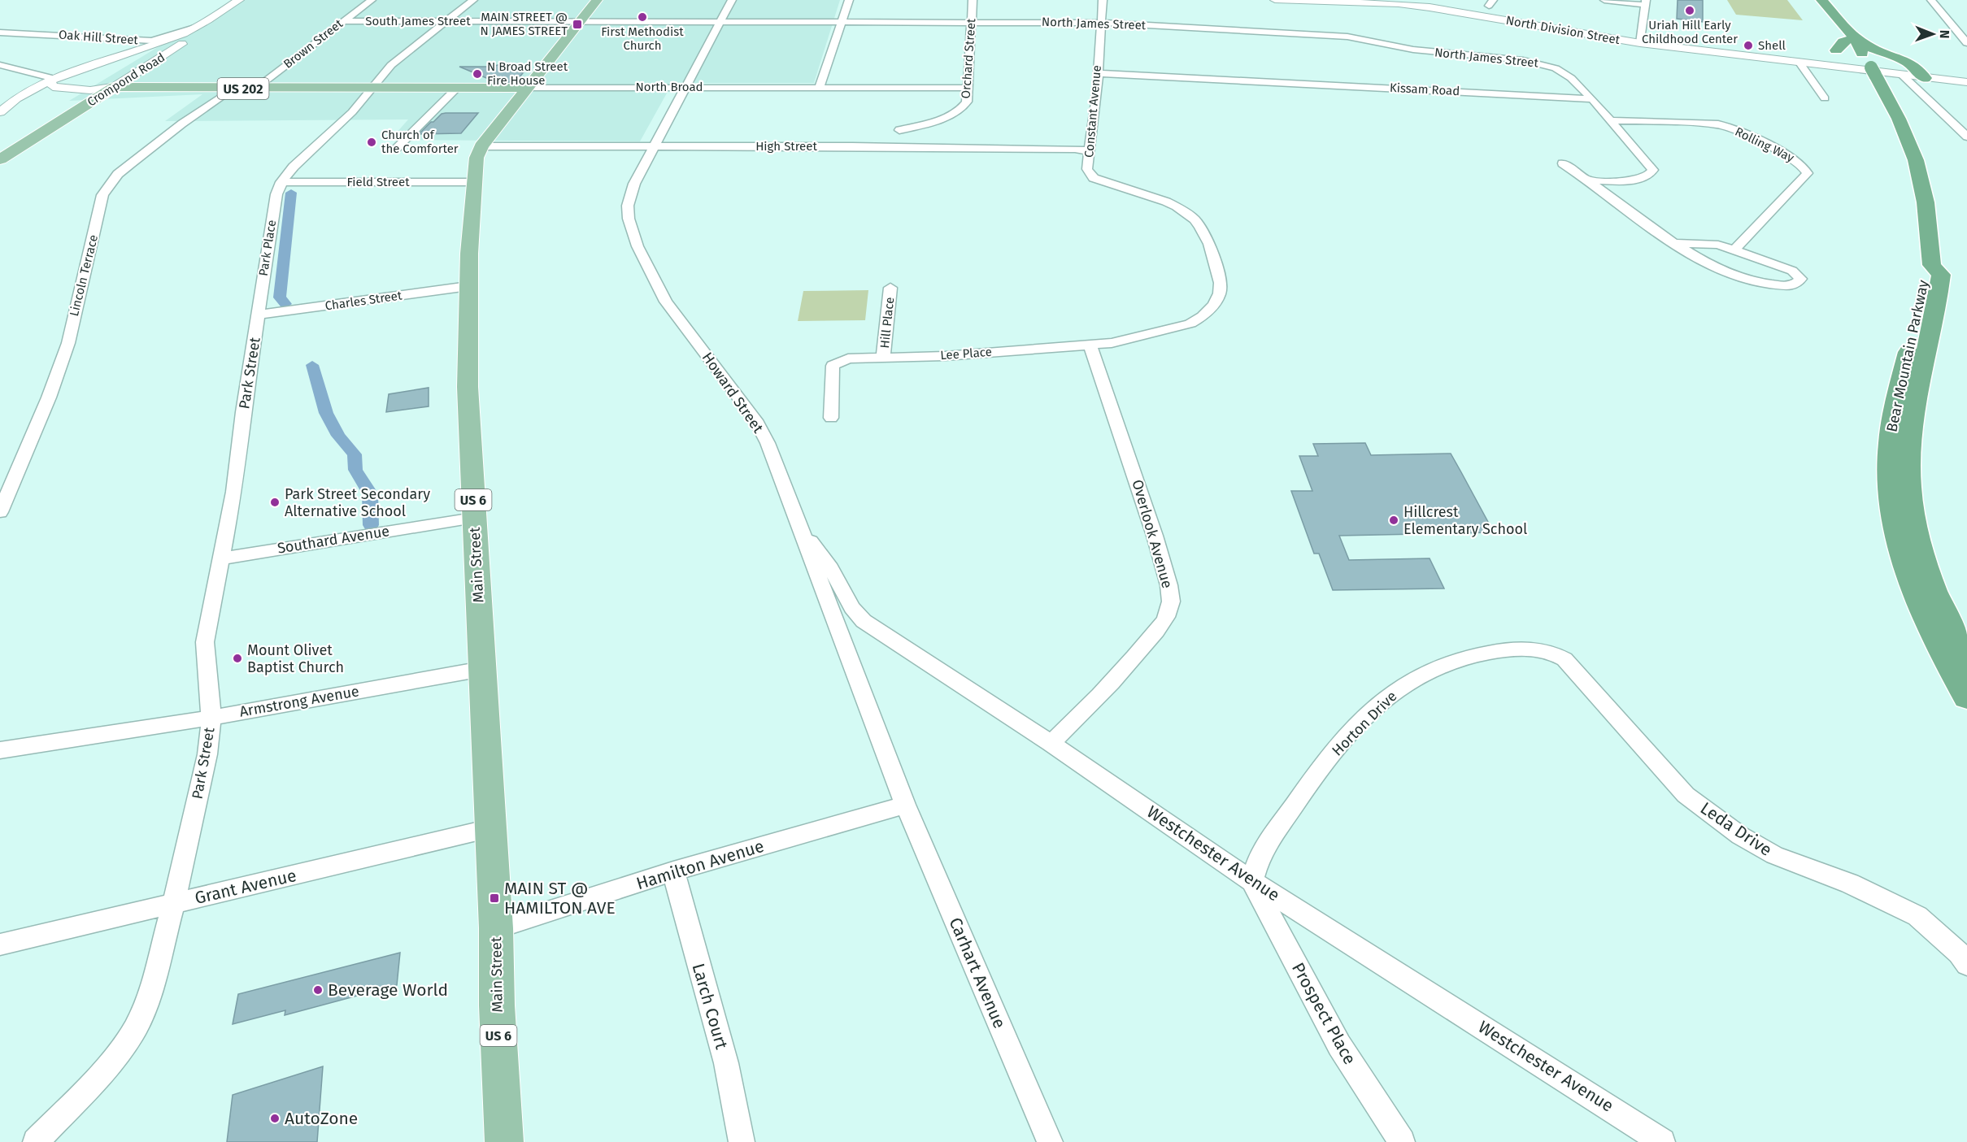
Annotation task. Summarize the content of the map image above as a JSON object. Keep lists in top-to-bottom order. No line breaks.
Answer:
{"streets":{"highway":["Bear Mountain Parkway"],"main road":["Crompond Road","North Broad","US 202","US 6","Main Street"],"street":["South James Street","North James Street","North Division Street","Oak Hill Street","Brown Street","Orchard Street","Kissam Road","Constant Avenue","Rolling Way","High Street","Field Street","Park Place","Lincoln Terrace","Charles Street","Hill Place","Lee Place","Park Street","Howard Street","Overlook Avenue","Southard Avenue","Armstrong Avenue","Horton Drive","Leda Drive","Westchester Avenue","Hamilton Avenue","Grant Avenue","Carhart Avenue","Larch Court","Prospect Place"]},"crossings":[["South James Street","North James Street"],["South James Street","Brown Street"],["South James Street","Main Street"],["North James Street","Orchard Street"],["North James Street","Kissam Road"],["North James Street","Constant Avenue"],["North James Street","Howard Street"],["North James Street","Main Street"],["Brown Street","US 202"],["Orchard Street","North Broad"],["Crompond Road","US 202"],["North Broad","US 202"],["North Broad","Howard Street"],["North Broad","Main Street"],["US 202","Lincoln Terrace"],["Kissam Road","Constant Avenue"],["Constant Avenue","High Street"],["Constant Avenue","Lee Place"],["Constant Avenue","Overlook Avenue"],["High Street","Howard Street"],["High Street","Main Street"],["Field Street","Park Place"],["Field Street","Main Street"],["Park Place","Charles Street"],["Park Place","Park Street"],["Charles Street","Park Street"],["Charles Street","Main Street"],["Hill Place","Lee Place"],["Lee Place","Overlook Avenue"],["Park Street","Southard Avenue"],["Park Street","Armstrong Avenue"],["Park Street","Grant Avenue"],["Howard Street","Westchester Avenue"],["Howard Street","Hamilton Avenue"],["Howard Street","Carhart Avenue"],["Overlook Avenue","Westchester Avenue"],["Southard Avenue","Main Street"],["Main Street","Armstrong Avenue"],["Main Street","Hamilton Avenue"],["Main Street","Grant Avenue"],["Horton Drive","Leda Drive"],["Horton Drive","Westchester Avenue"],["Horton Drive","Prospect Place"],["Westchester Avenue","Prospect Place"],["Hamilton Avenue","Carhart Avenue"],["Hamilton Avenue","Larch Court"]],"places":{"other":["Uriah Hill Early Childhood Center","First Methodist Church","Shell","N Broad Street Fire House","Church of the Comforter","Park Street Secondary Alternative School","Hillcrest Elementary School","Mount Olivet Baptist Church","Beverage World","AutoZone"],"transit":["MAIN STREET @ N JAMES STREET","MAIN ST @ HAMILTON AVE"]},"north":"right"}
